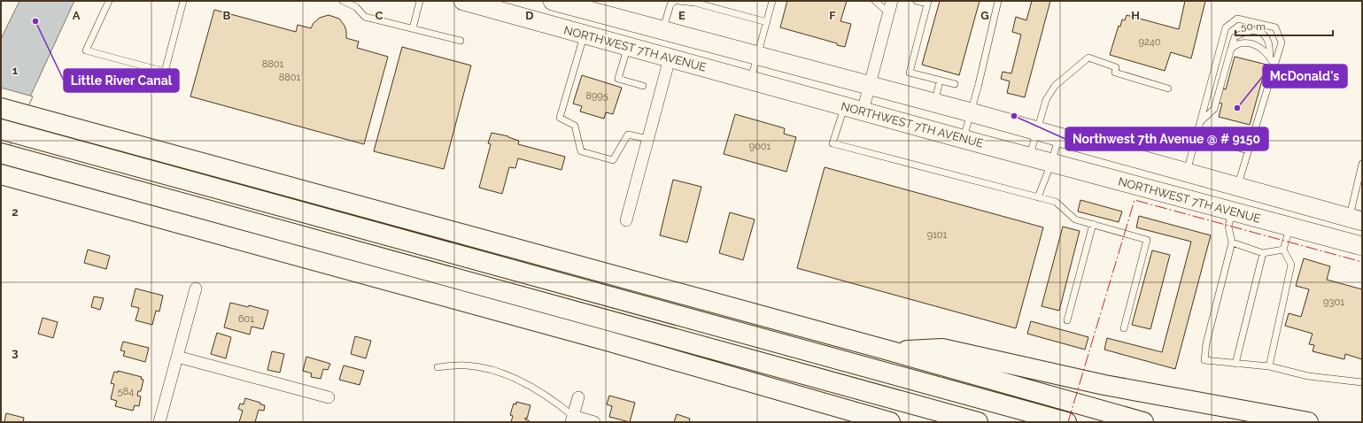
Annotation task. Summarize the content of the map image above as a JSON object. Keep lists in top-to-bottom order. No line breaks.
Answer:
{"streets":{"main road":["NORTHWEST 7TH AVENUE"]},"places":["Little River Canal","McDonald's","Northwest 7th Avenue @ # 9150"],"house_numbers":["9240","8801","8801","8995","9001","9101","9301","601","584"],"scale_bar":"50 m","grid":{"columns":["A","B","C","D","E","F","G","H"],"rows":["1","2","3"]}}
